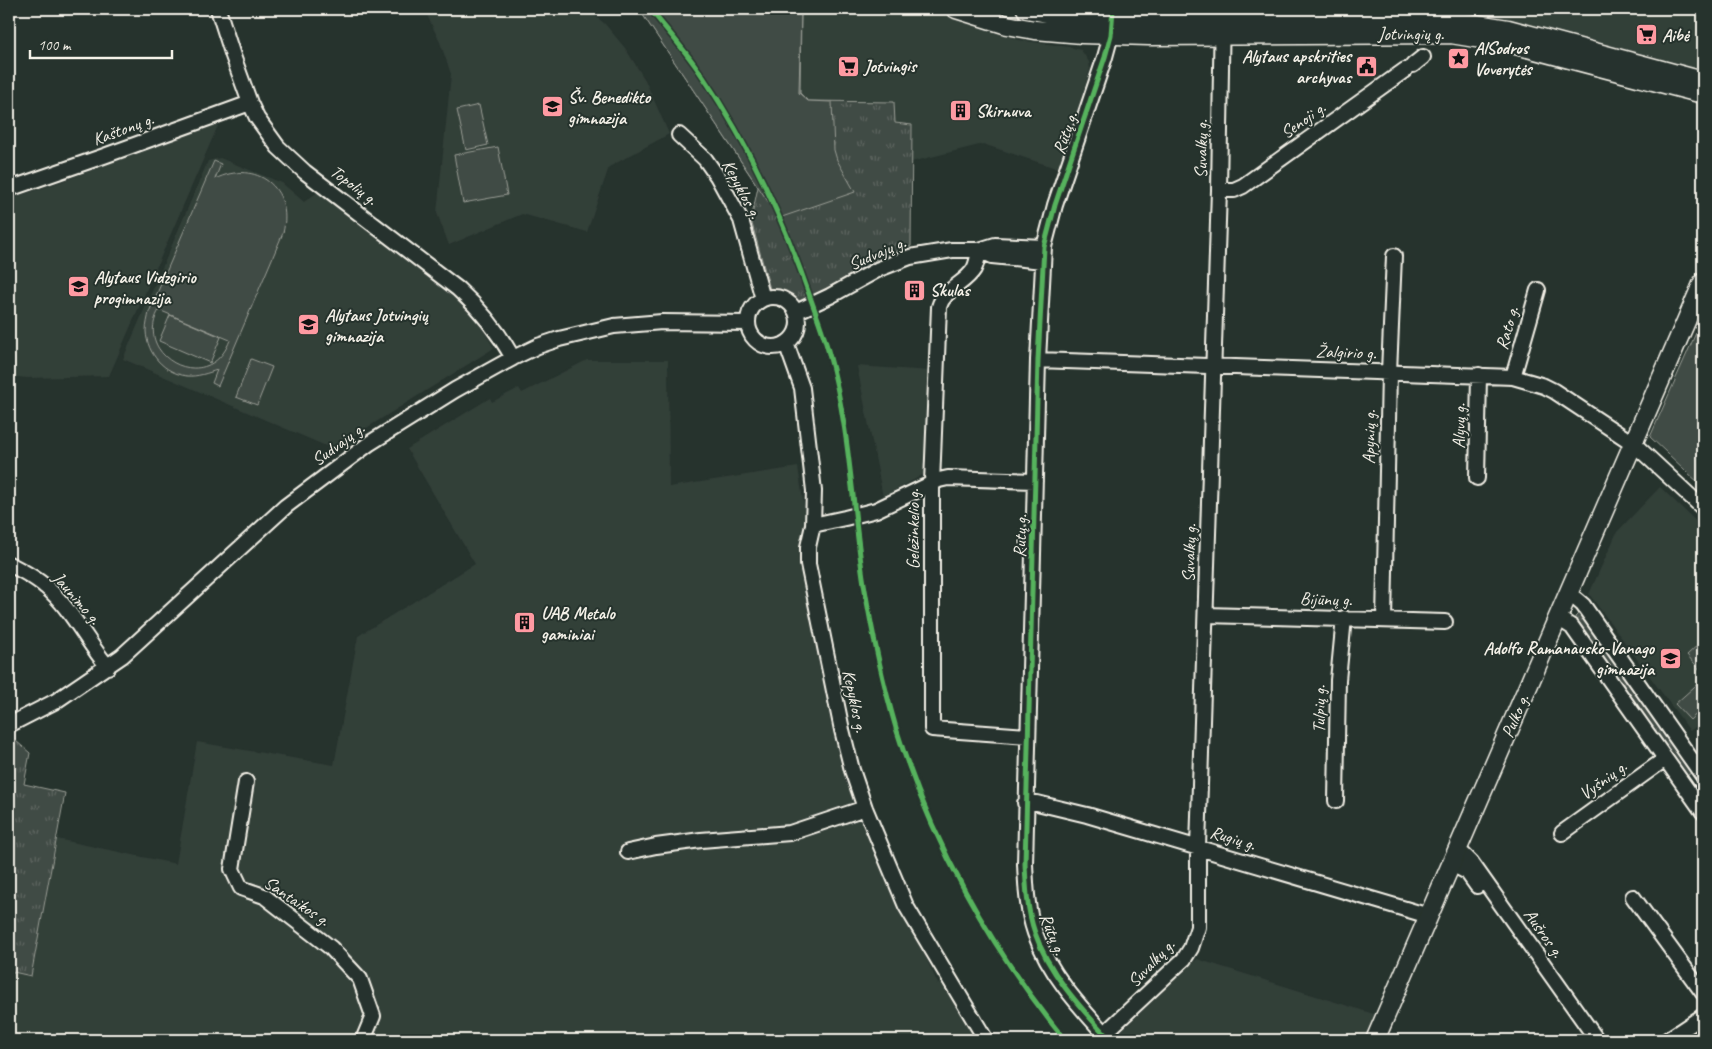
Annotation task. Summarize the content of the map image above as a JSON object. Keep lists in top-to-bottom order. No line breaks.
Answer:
{"streets":{"main road":["Jotvingių g.","Pulko g."],"street":["Senoji g.","Kaštonų g.","Rūtų g.","Suvalkų g.","Topolių g.","Kepyklos g.","Sudvajų g.","Rato g.","Žalgirio g.","Alyvų g.","Apynių g.","Geležinkelio g.","Jaunimo g.","Bijūnų g.","Tulpių g.","Vyšnių g.","Rugių g.","Santaikos g.","Aušros g."]},"crossings":[["Jotvingių g.","Rūtų g."],["Jotvingių g.","Suvalkų g."],["Senoji g.","Suvalkų g."],["Kaštonų g.","Topolių g."],["Rūtų g.","Suvalkų g."],["Rūtų g.","Sudvajų g."],["Rūtų g.","Žalgirio g."],["Rūtų g.","Geležinkelio g."],["Rūtų g.","Rugių g."],["Suvalkų g.","Žalgirio g."],["Suvalkų g.","Bijūnų g."],["Suvalkų g.","Rugių g."],["Topolių g.","Sudvajų g."],["Kepyklos g.","Sudvajų g."],["Sudvajų g.","Geležinkelio g."],["Sudvajų g.","Jaunimo g."],["Rato g.","Žalgirio g."],["Žalgirio g.","Alyvų g."],["Žalgirio g.","Apynių g."],["Žalgirio g.","Pulko g."],["Apynių g.","Bijūnų g."],["Bijūnų g.","Tulpių g."],["Pulko g.","Rugių g."],["Pulko g.","Aušros g."]],"places":{"supermarket":["Aibė","Jotvingis"],"place":["AlSodros Voverytės"],"public building":["Alytaus apskrities archyvas"],"school or university":["Šv. Benedikto gimnazija","Alytaus Vidzgirio progimnazija","Alytaus Jotvingių gimnazija","Adolfo Ramanausko-Vanago gimnazija"],"building":["Skirnuva","Skulas","UAB Metalo gaminiai"]},"scale_bar":"100 m"}
